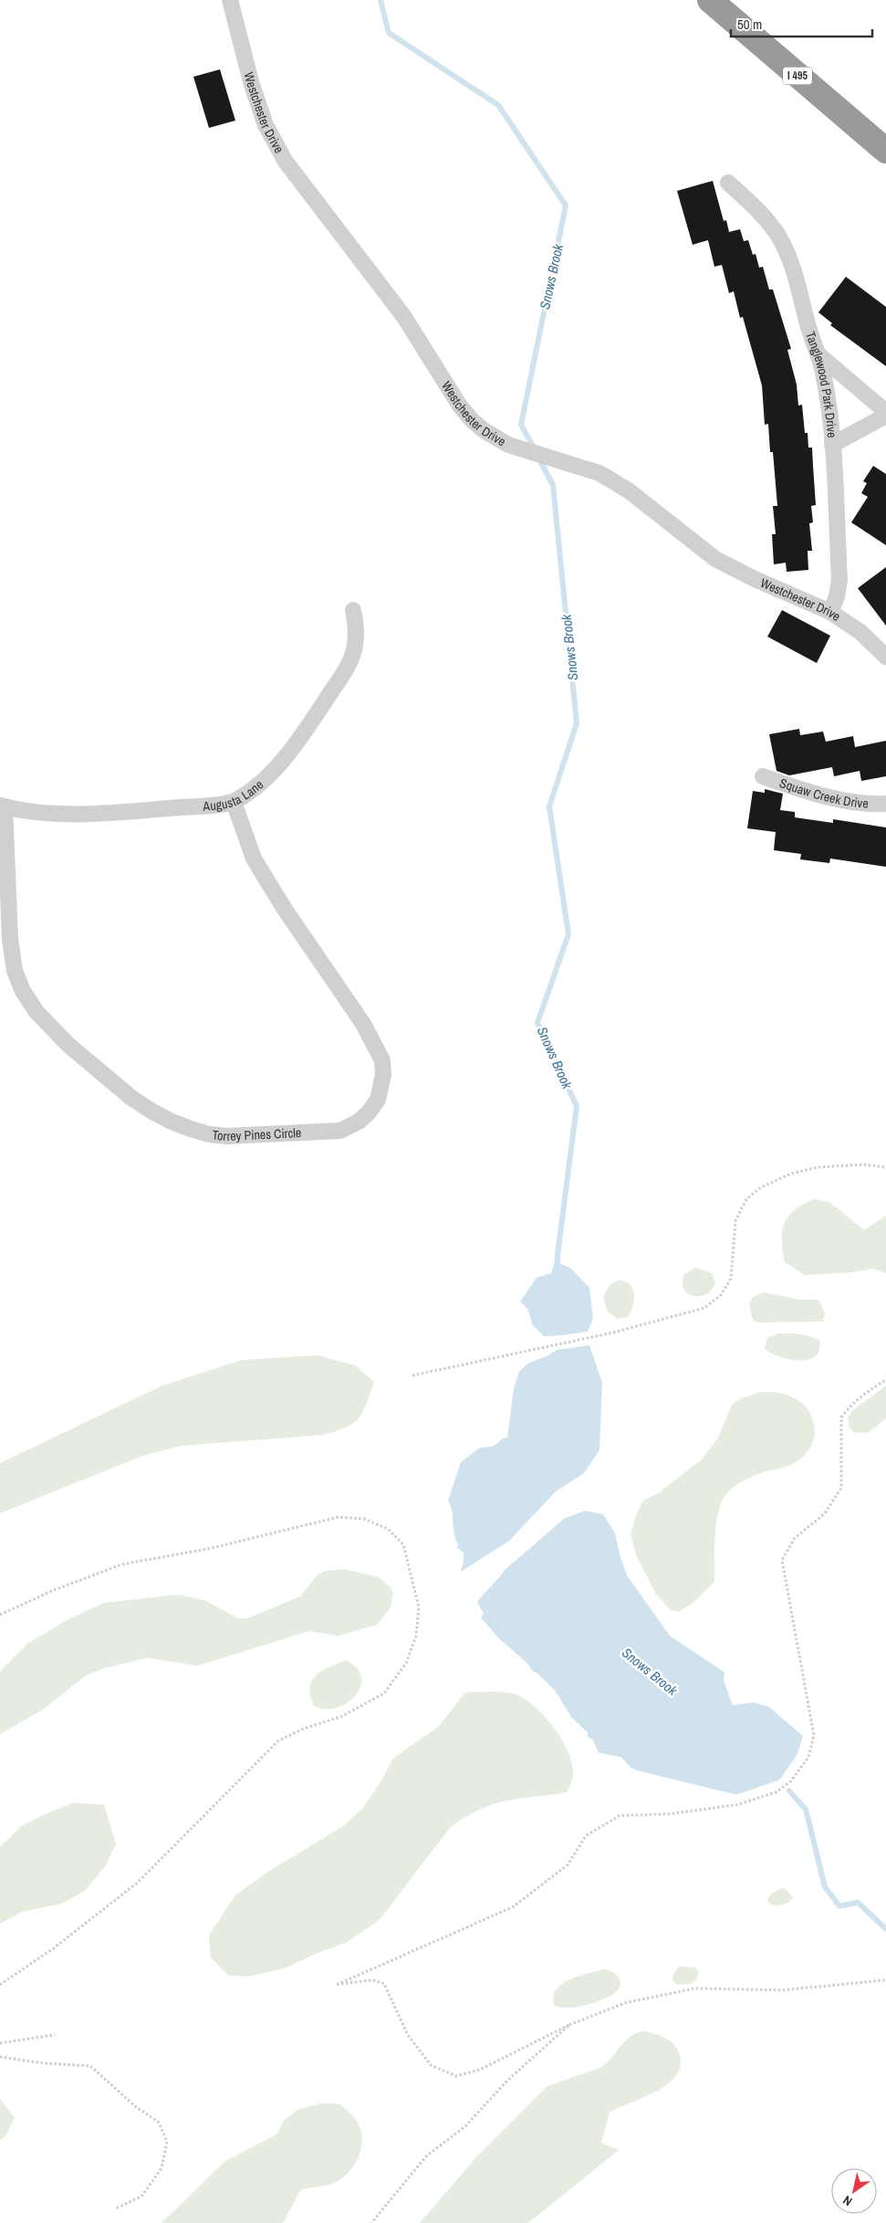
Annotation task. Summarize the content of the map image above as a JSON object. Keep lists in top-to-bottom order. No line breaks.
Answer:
{"streets":{"highway":["I 495"],"street":["Westchester Drive","Tanglewood Park Drive","Augusta Lane","Squaw Creek Drive","Torrey Pines Circle"]},"crossings":[["Westchester Drive","Tanglewood Park Drive"],["Augusta Lane","Torrey Pines Circle"]],"water":["Snows Brook"],"scale_bar":"50 m","north":"bottom left"}
